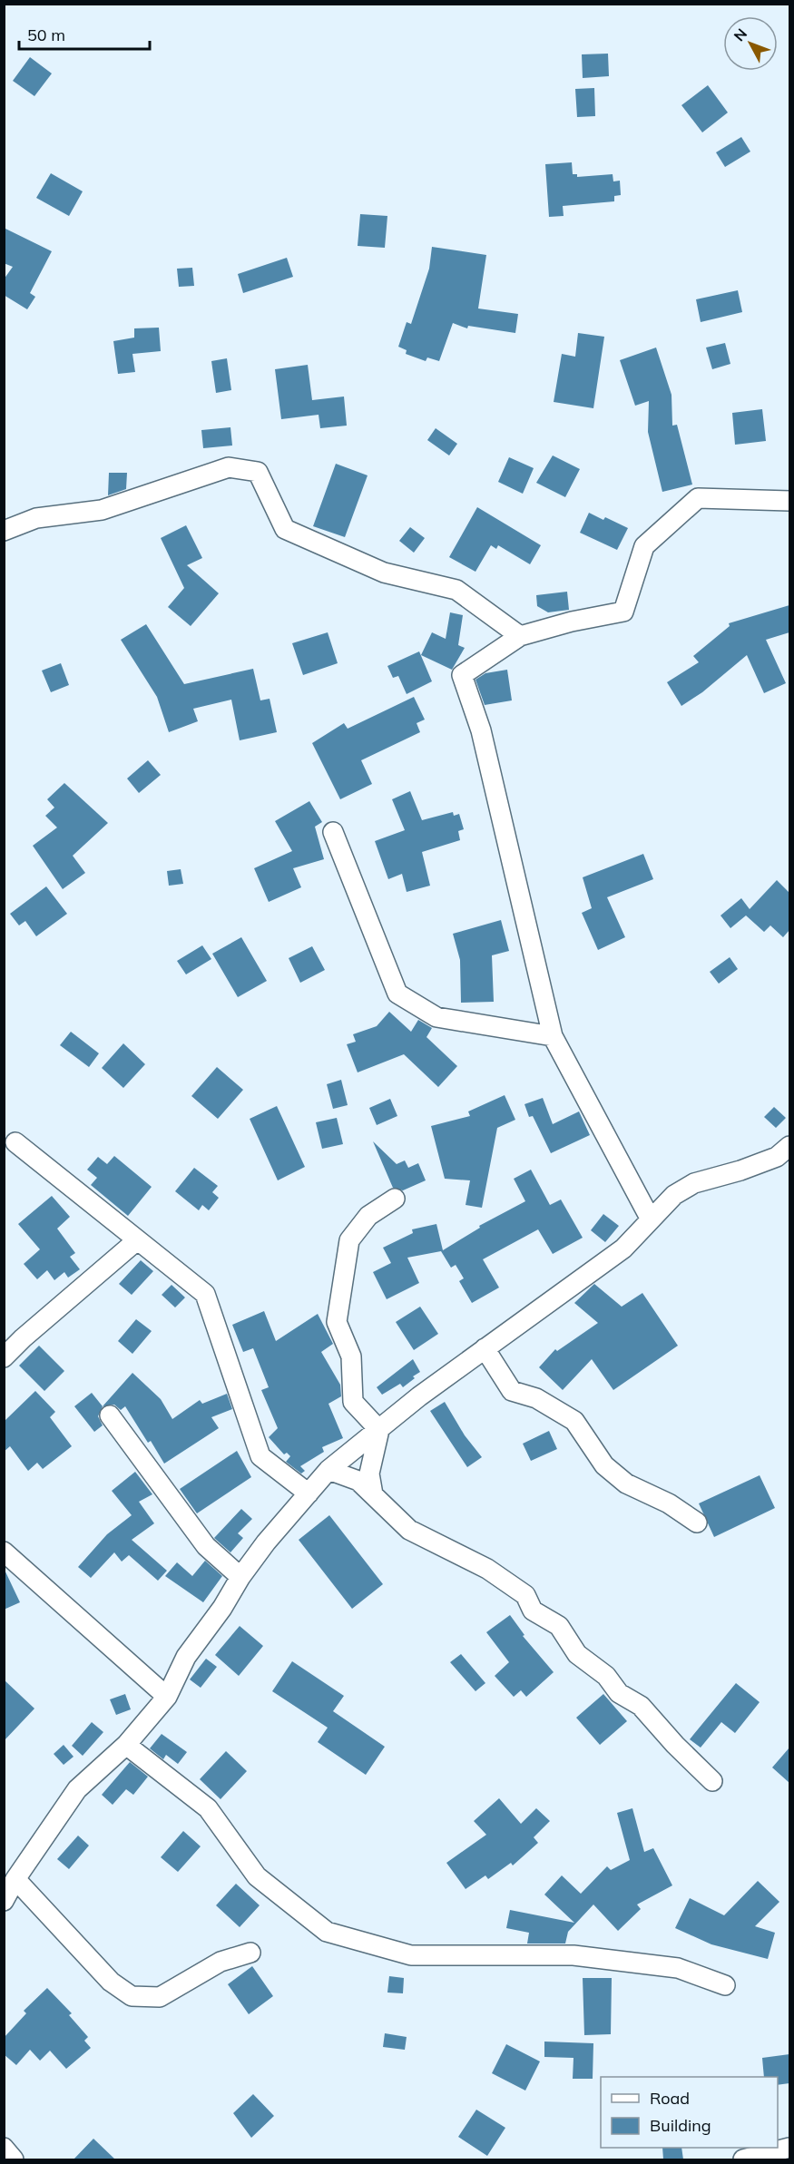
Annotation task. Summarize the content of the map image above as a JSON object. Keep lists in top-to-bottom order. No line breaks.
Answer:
{"legend":["Road","Building"],"scale_bar":"50 m","north":"top left"}
